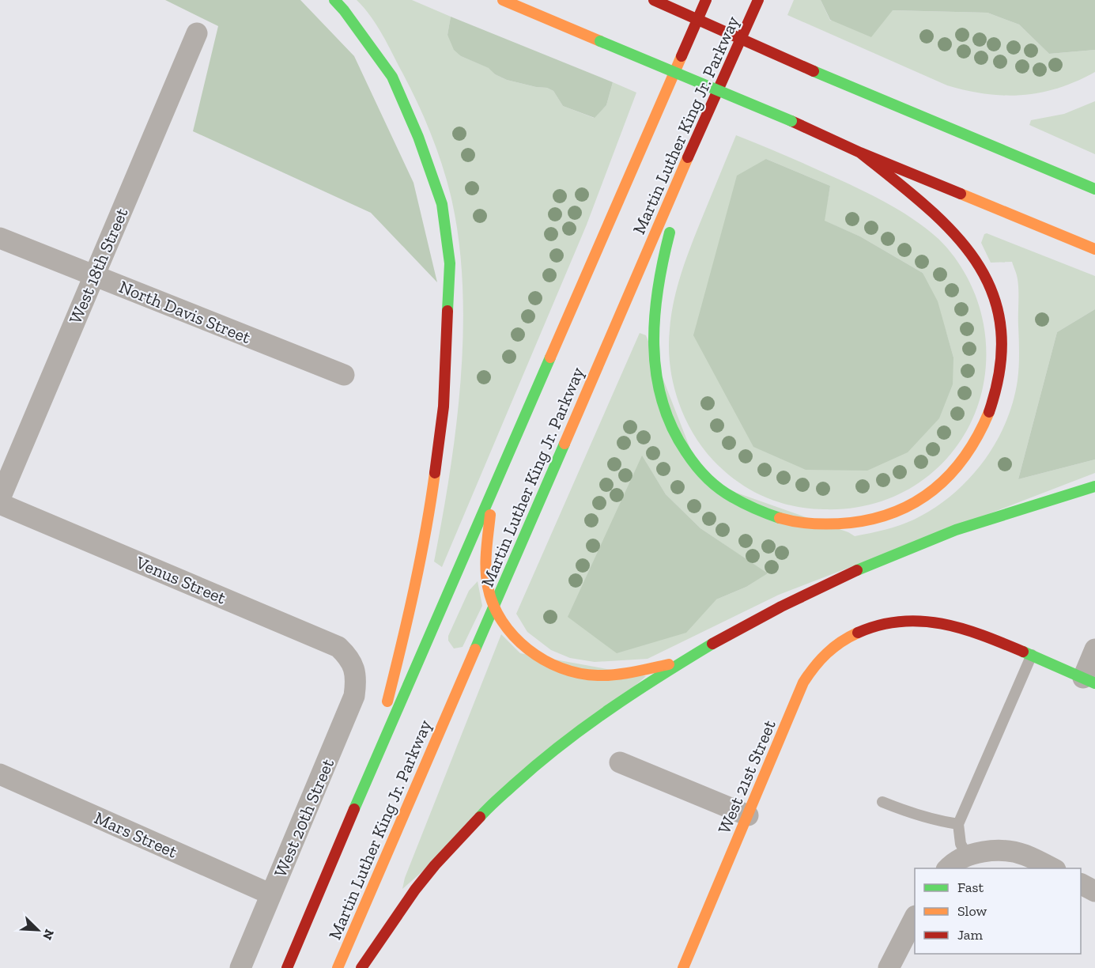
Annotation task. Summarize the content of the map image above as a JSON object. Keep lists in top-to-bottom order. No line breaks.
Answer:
{"streets":{"main road":["Martin Luther King Jr. Parkway","West 21st Street"],"street":["West 18th Street","North Davis Street","Venus Street","West 20th Street","Mars Street"]},"crossings":[["West 18th Street","North Davis Street"],["Venus Street","West 20th Street"],["West 20th Street","Mars Street"]],"legend":["Fast","Slow","Jam"],"north":"bottom right"}
